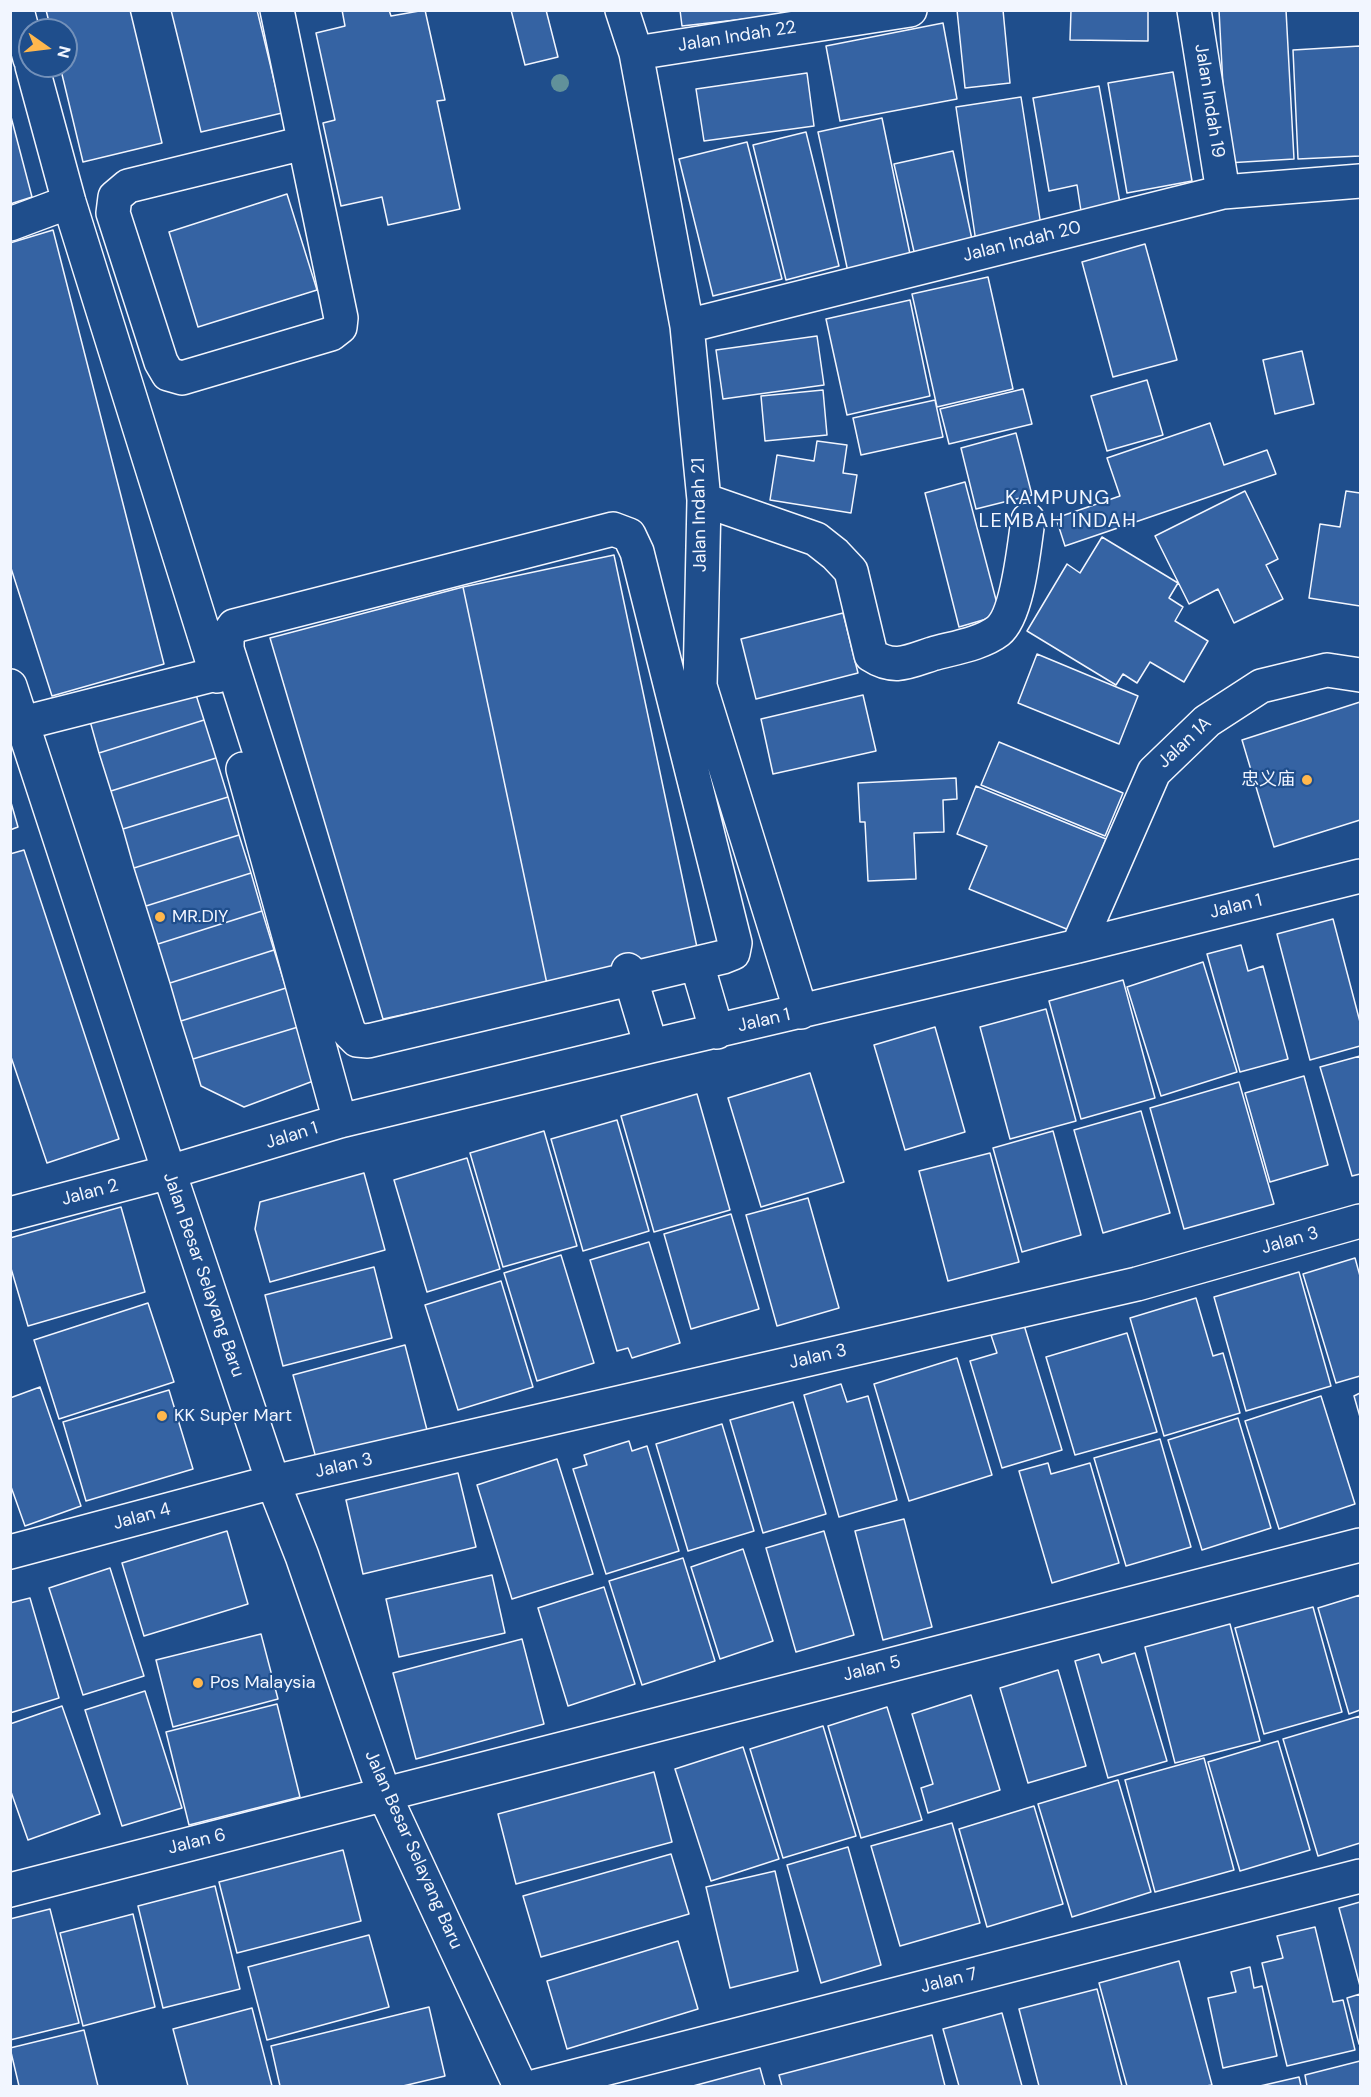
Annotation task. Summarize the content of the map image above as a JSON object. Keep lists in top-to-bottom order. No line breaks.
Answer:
{"streets":{"street":["Jalan Indah 22","Jalan Indah 19","Jalan Indah 20","Jalan Indah 21","Jalan 1A","Jalan 1","Jalan 2","Jalan 3","Jalan Besar Selayang Baru","Jalan 4","Jalan 5","Jalan 6","Jalan 7"]},"crossings":[["Jalan Indah 22","Jalan Indah 21"],["Jalan Indah 19","Jalan Indah 20"],["Jalan Indah 20","Jalan Indah 21"],["Jalan Indah 21","Jalan 1"],["Jalan 1A","Jalan 1"],["Jalan 1","Jalan 2"],["Jalan 1","Jalan Besar Selayang Baru"],["Jalan 2","Jalan Besar Selayang Baru"],["Jalan 3","Jalan Besar Selayang Baru"],["Jalan 3","Jalan 4"],["Jalan Besar Selayang Baru","Jalan 4"],["Jalan Besar Selayang Baru","Jalan 5"],["Jalan Besar Selayang Baru","Jalan 6"],["Jalan 5","Jalan 6"]],"districts":["KAMPUNG LEMBAH INDAH"],"places":["忠义庙","MR.DIY","KK Super Mart","Pos Malaysia"],"north":"right"}
